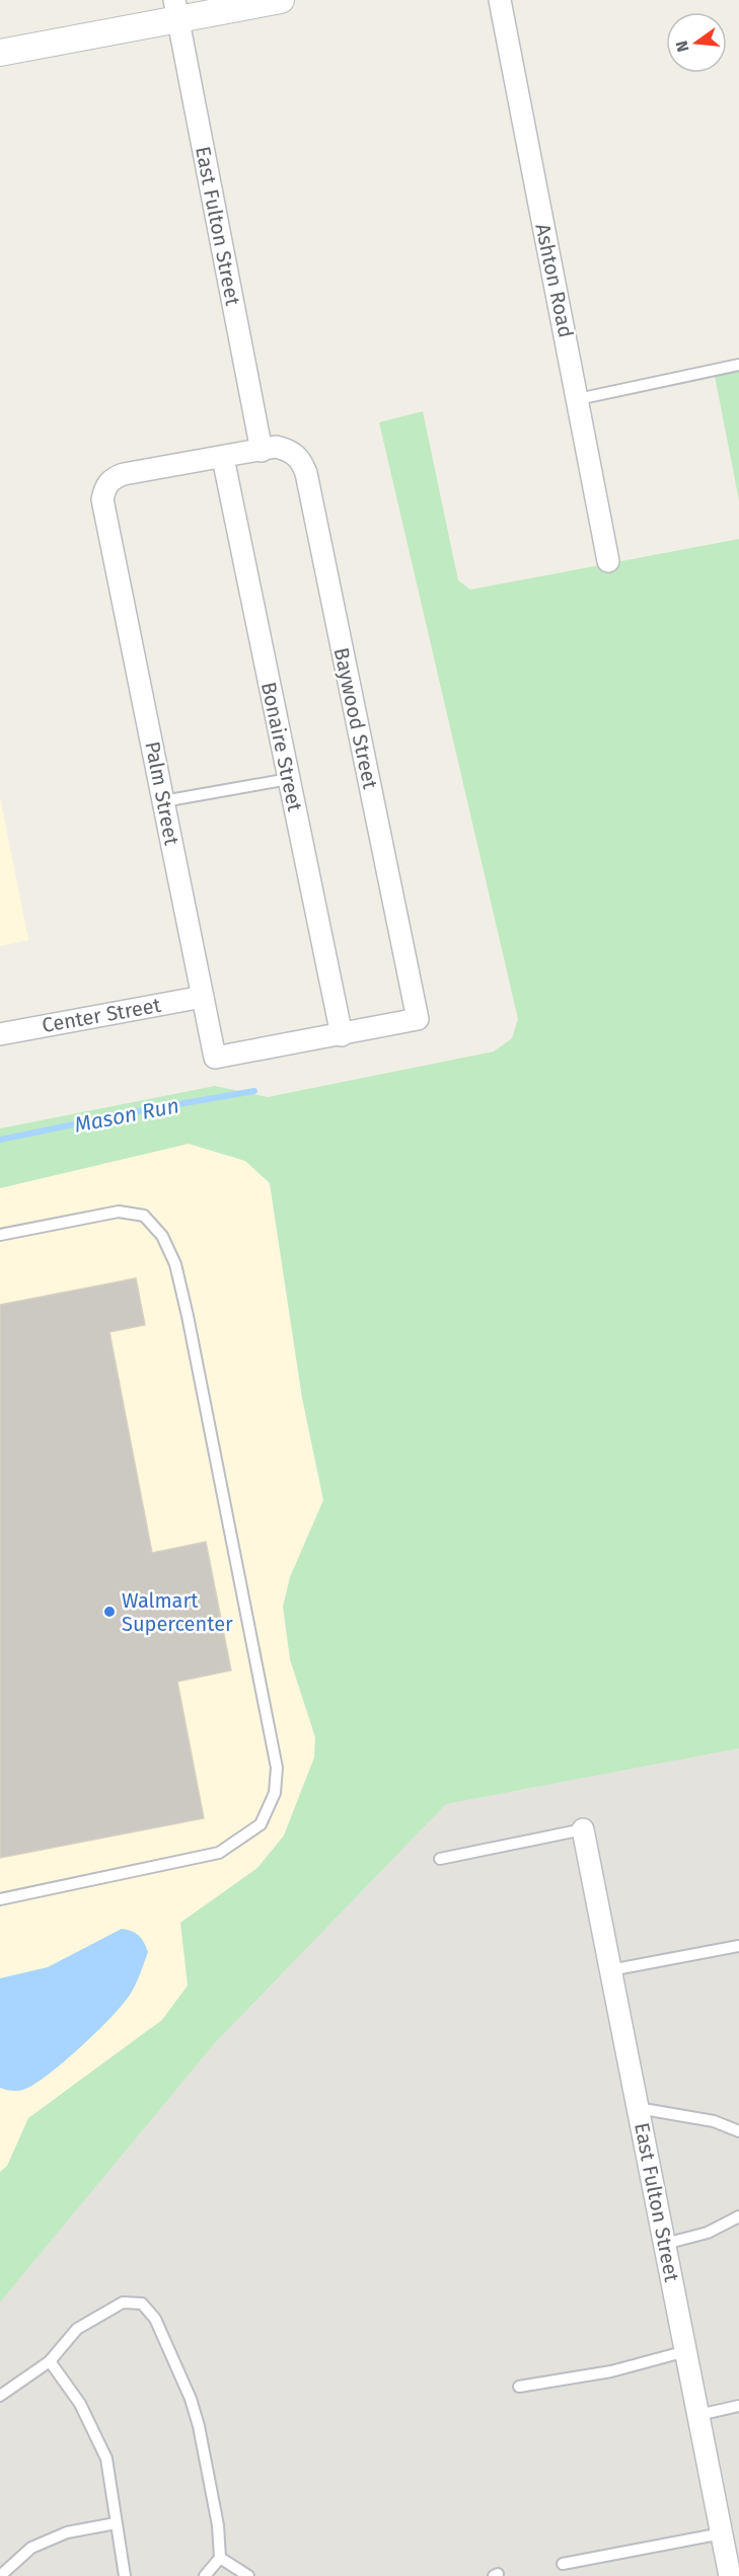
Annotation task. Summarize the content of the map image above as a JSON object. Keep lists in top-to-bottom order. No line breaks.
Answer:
{"streets":{"street":["East Fulton Street","Ashton Road","Baywood Street","Bonaire Street","Palm Street","Center Street"]},"crossings":[["East Fulton Street","Baywood Street"],["East Fulton Street","Palm Street"],["Baywood Street","Palm Street"],["Bonaire Street","Palm Street"],["Palm Street","Center Street"]],"water":["Mason Run"],"places":["Walmart Supercenter"],"north":"left"}
